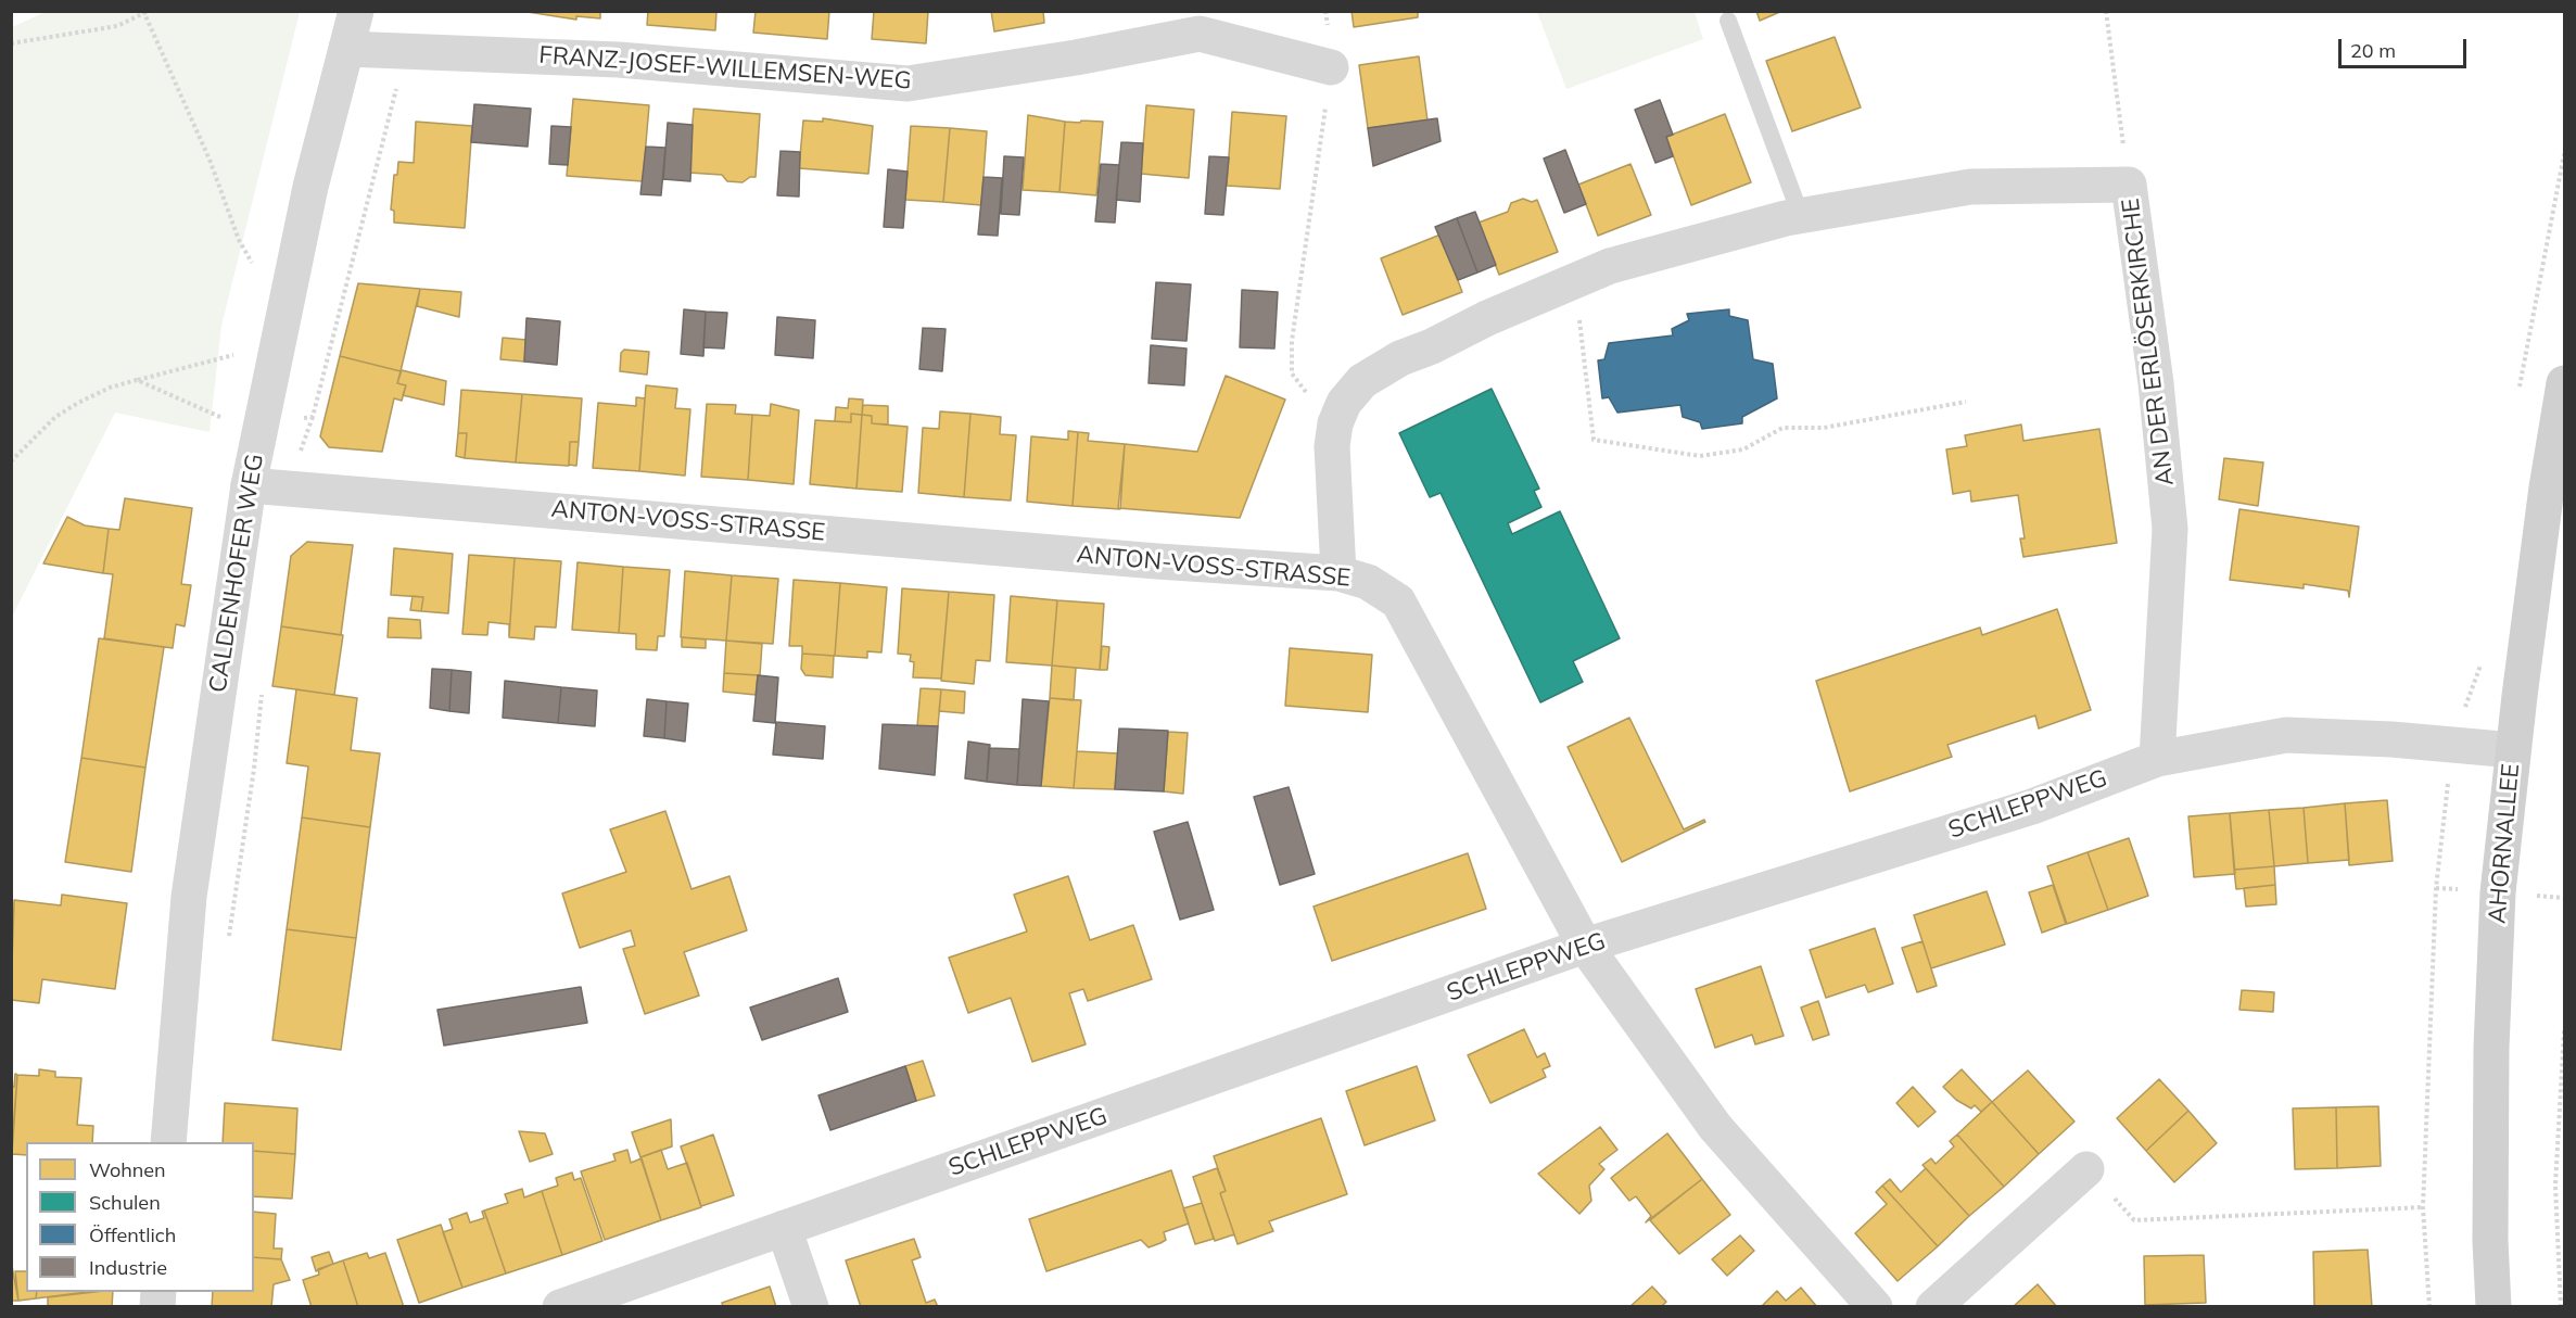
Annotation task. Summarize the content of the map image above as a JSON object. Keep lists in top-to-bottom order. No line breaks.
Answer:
{"streets":{"main road":["AHORNALLEE"],"street":["FRANZ-JOSEF-WILLEMSEN-WEG","AN DER ERLÖSERKIRCHE","ANTON-VOSS-STRASSE","CALDENHOFER WEG","SCHLEPPWEG"]},"crossings":[["FRANZ-JOSEF-WILLEMSEN-WEG","CALDENHOFER WEG"],["AN DER ERLÖSERKIRCHE","ANTON-VOSS-STRASSE"],["AN DER ERLÖSERKIRCHE","SCHLEPPWEG"],["ANTON-VOSS-STRASSE","CALDENHOFER WEG"],["ANTON-VOSS-STRASSE","SCHLEPPWEG"],["SCHLEPPWEG","AHORNALLEE"]],"legend":["Wohnen","Schulen","Öffentlich","Industrie"],"scale_bar":"20 m"}
